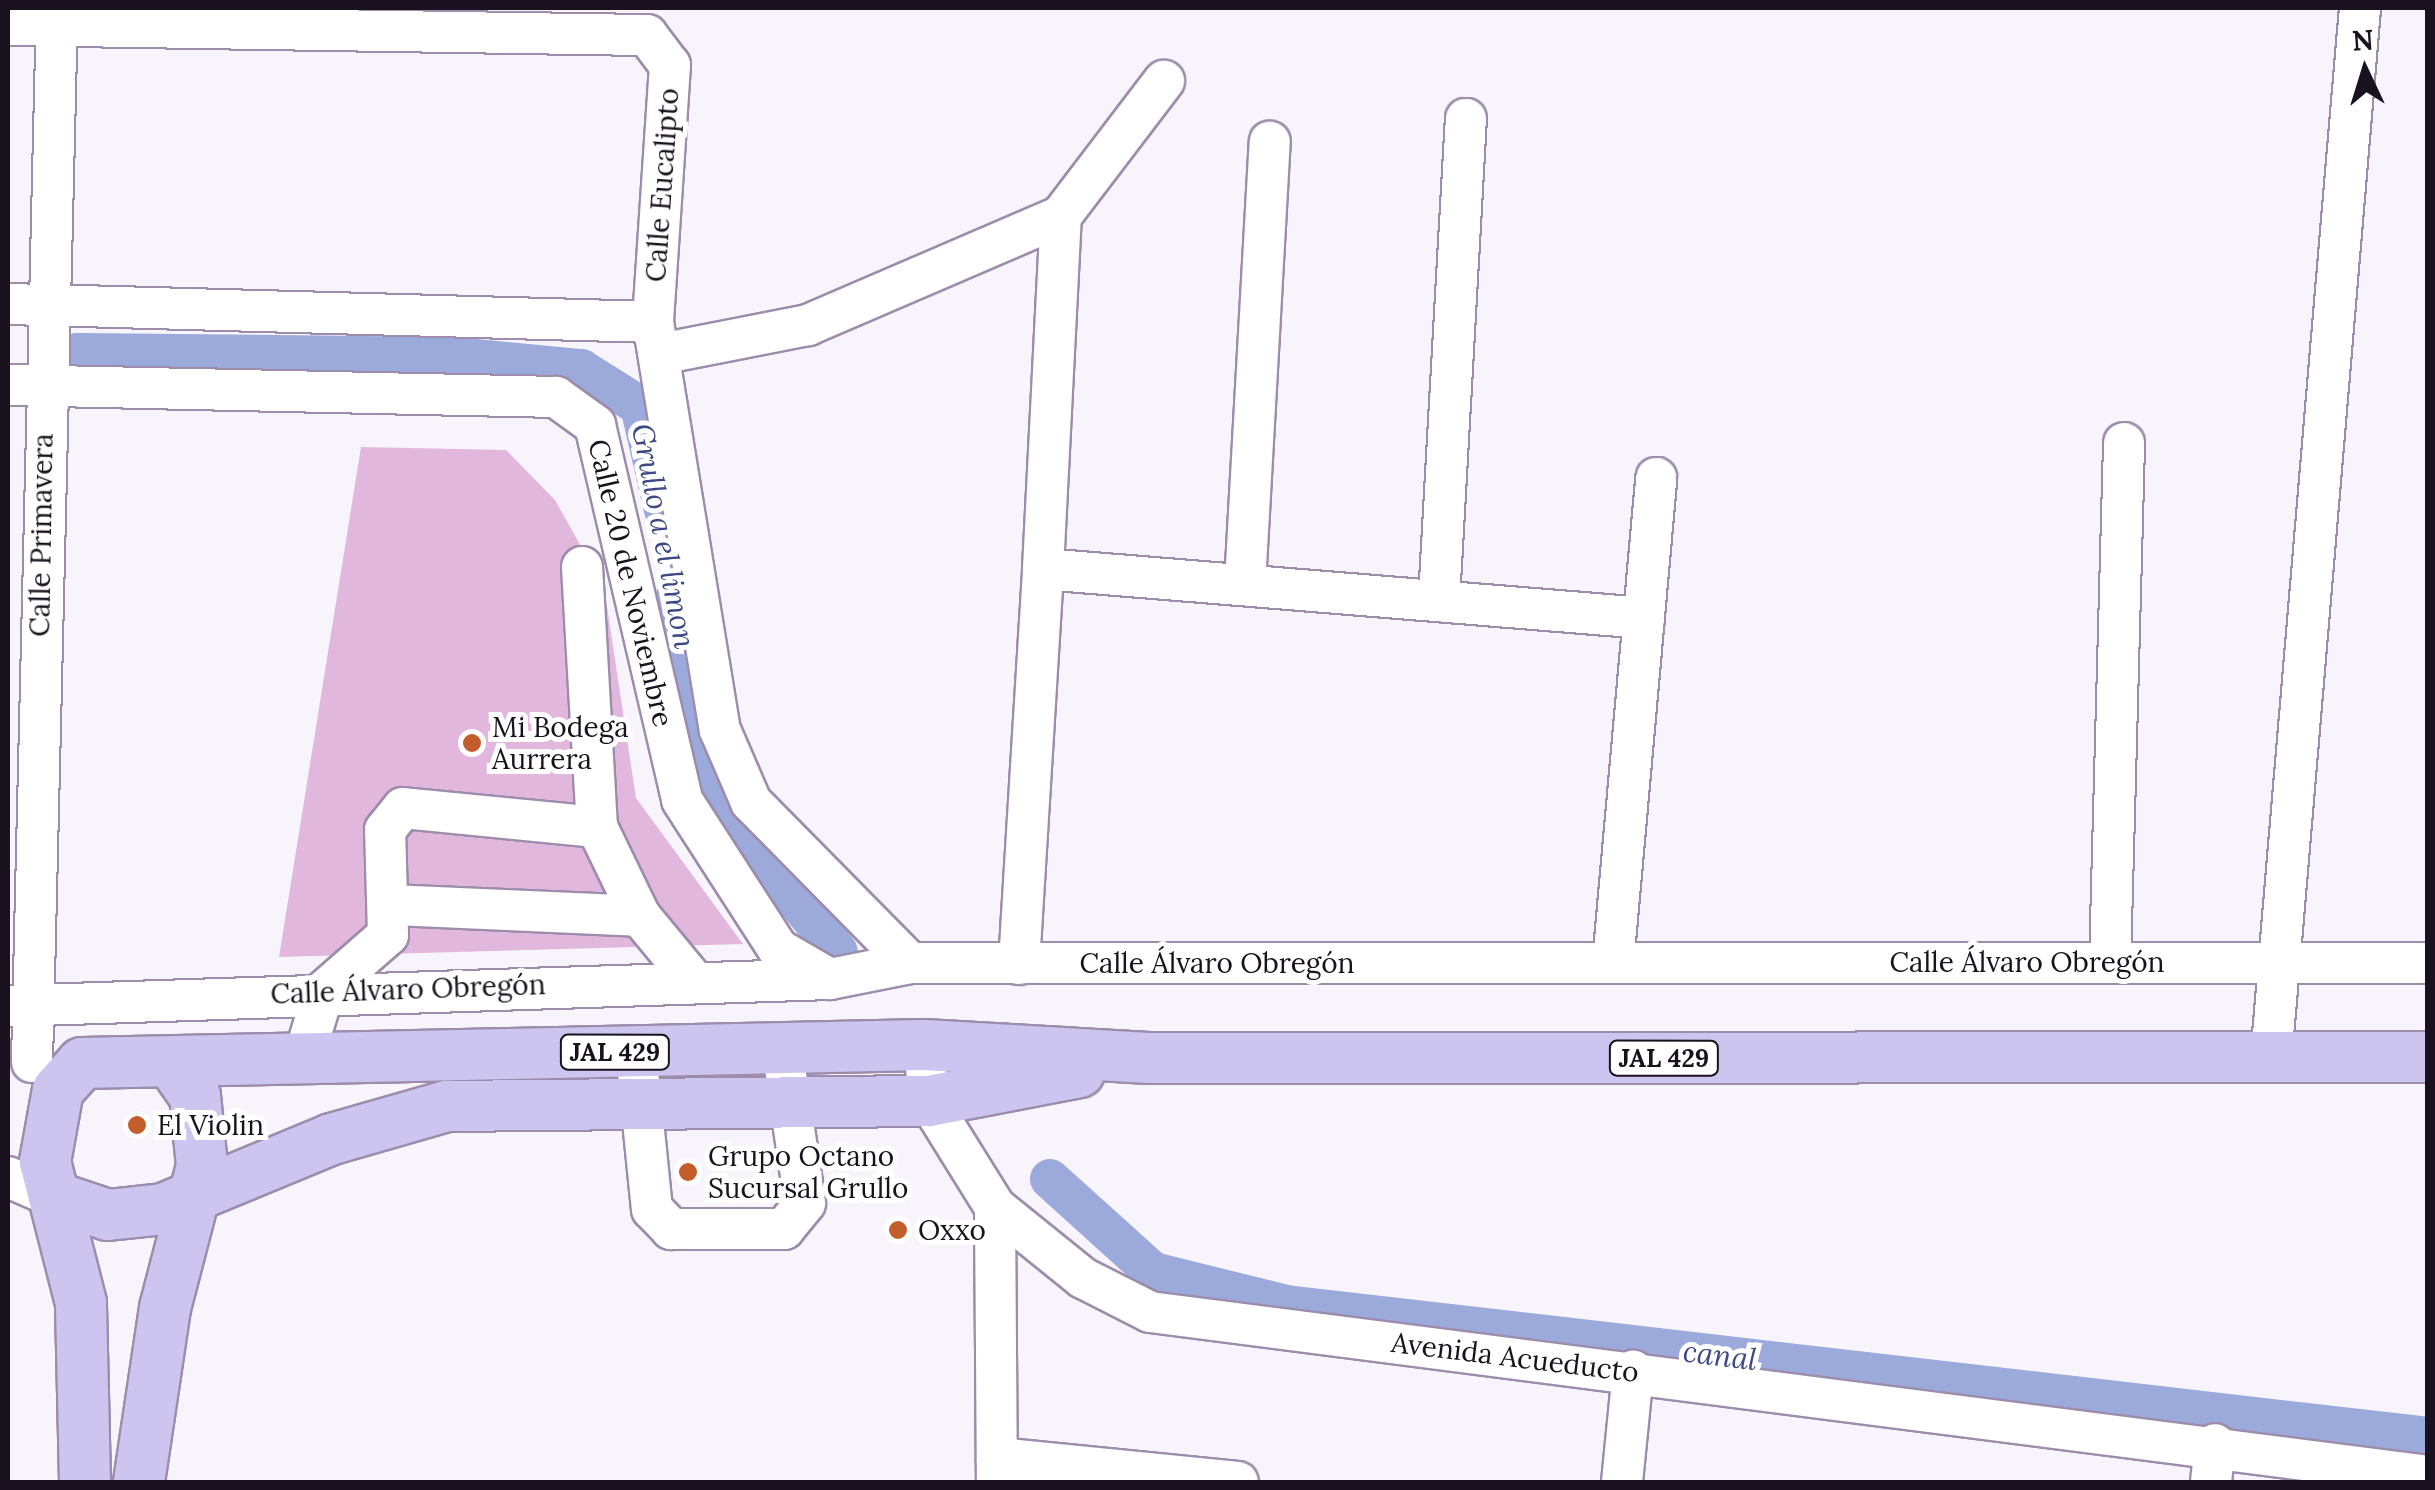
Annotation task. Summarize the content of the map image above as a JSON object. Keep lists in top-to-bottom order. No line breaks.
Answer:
{"streets":{"main road":["JAL 429"],"street":["Calle Eucalipto","Calle Primavera","Calle 20 de Noviembre","Calle Álvaro Obregón","Avenida Acueducto"]},"crossings":[["Calle Eucalipto","Calle Primavera"],["Calle Eucalipto","Calle 20 de Noviembre"],["Calle Primavera","Calle 20 de Noviembre"],["Calle Primavera","Calle Álvaro Obregón"],["Calle Primavera","JAL 429"],["Calle 20 de Noviembre","Calle Álvaro Obregón"],["JAL 429","Avenida Acueducto"]],"water":["Grullo a el limon","canal"],"places":["Mi Bodega Aurrera","El Violin","Grupo Octano Sucursal Grullo","Oxxo"],"north":"top"}
